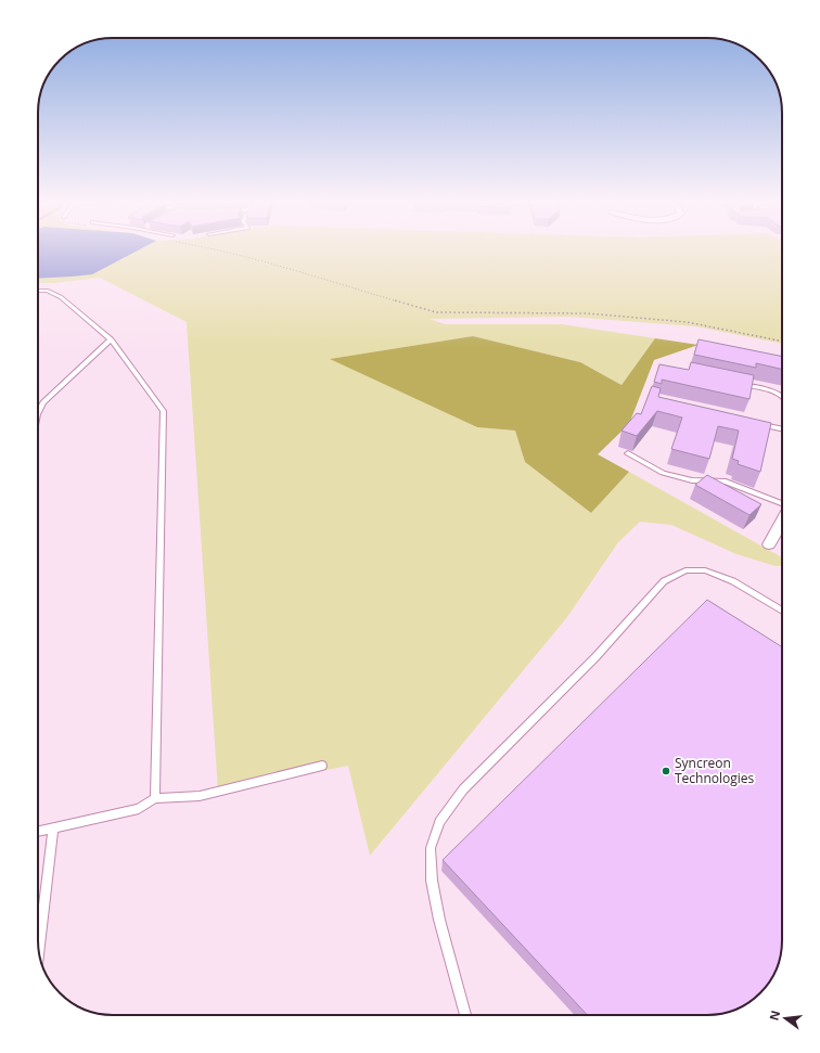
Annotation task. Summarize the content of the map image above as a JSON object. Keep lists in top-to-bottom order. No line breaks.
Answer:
{"places":["Syncreon Technologies"],"north":"left"}
